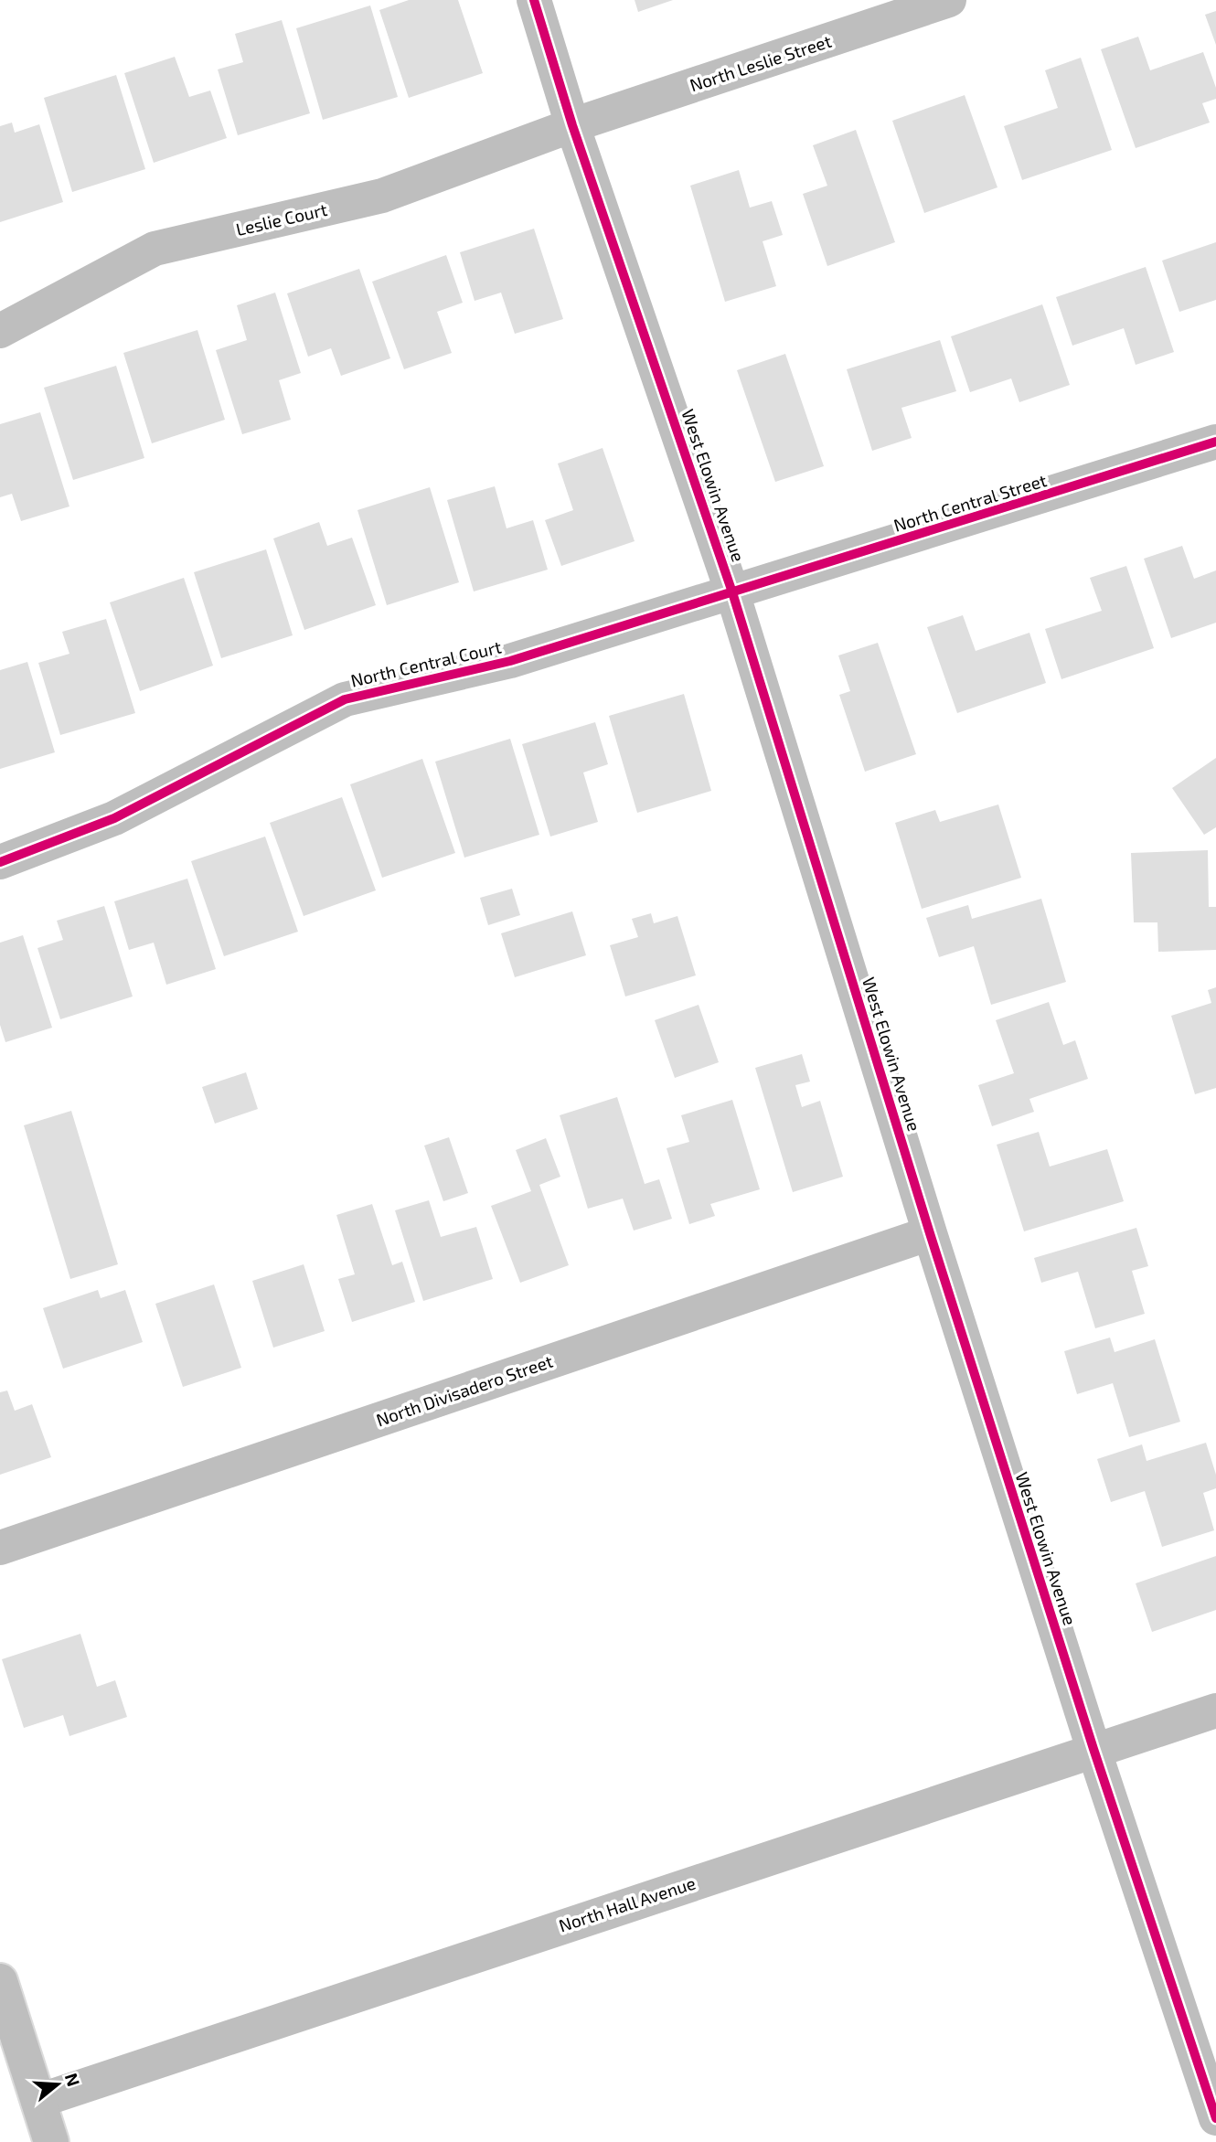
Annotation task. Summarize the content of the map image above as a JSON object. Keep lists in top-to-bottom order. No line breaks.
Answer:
{"streets":{"street":["North Leslie Street","Leslie Court","West Elowin Avenue","North Central Street","North Central Court","North Divisadero Street","North Hall Avenue"]},"crossings":[["North Leslie Street","Leslie Court"],["North Leslie Street","West Elowin Avenue"],["Leslie Court","West Elowin Avenue"],["West Elowin Avenue","North Central Street"],["West Elowin Avenue","North Central Court"],["West Elowin Avenue","North Divisadero Street"],["West Elowin Avenue","North Hall Avenue"],["North Central Street","North Central Court"]],"north":"right"}
